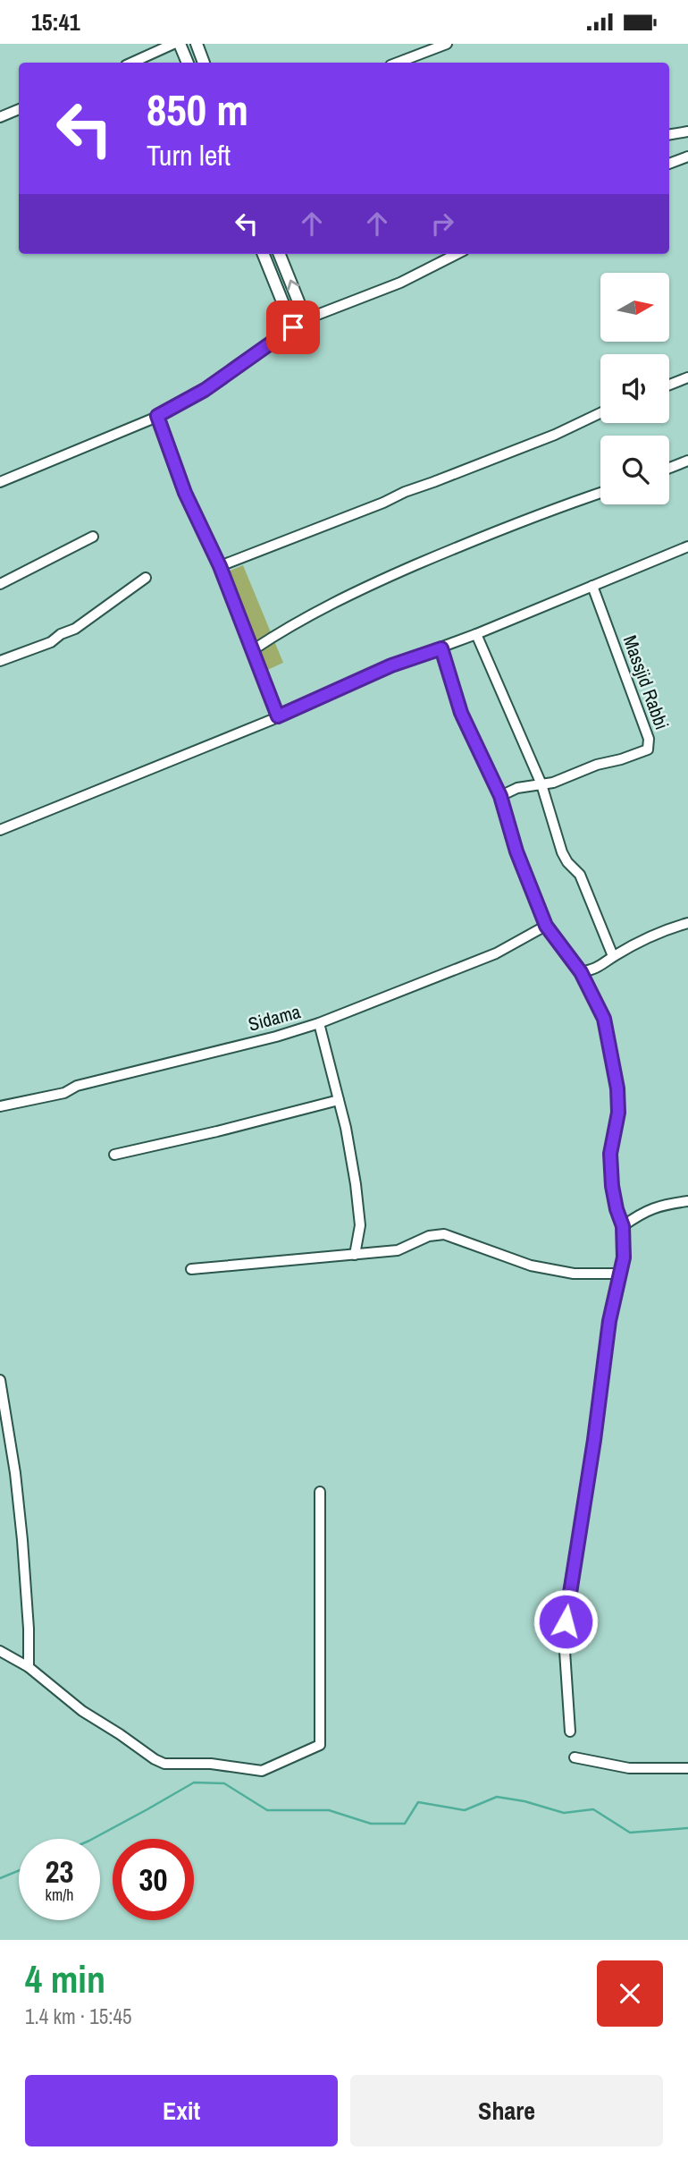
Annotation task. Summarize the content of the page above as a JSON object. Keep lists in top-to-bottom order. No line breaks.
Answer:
{"streets":{"street":["Massjid Rabbi","Sidama"]},"north":"right","page":{"status":"15:41","turn":["850 m","Turn left"],"speed":"23 km/h","limit":"30","heading":["4 min","1.4 km · 15:45"],"buttons":["Exit","Share"]}}
